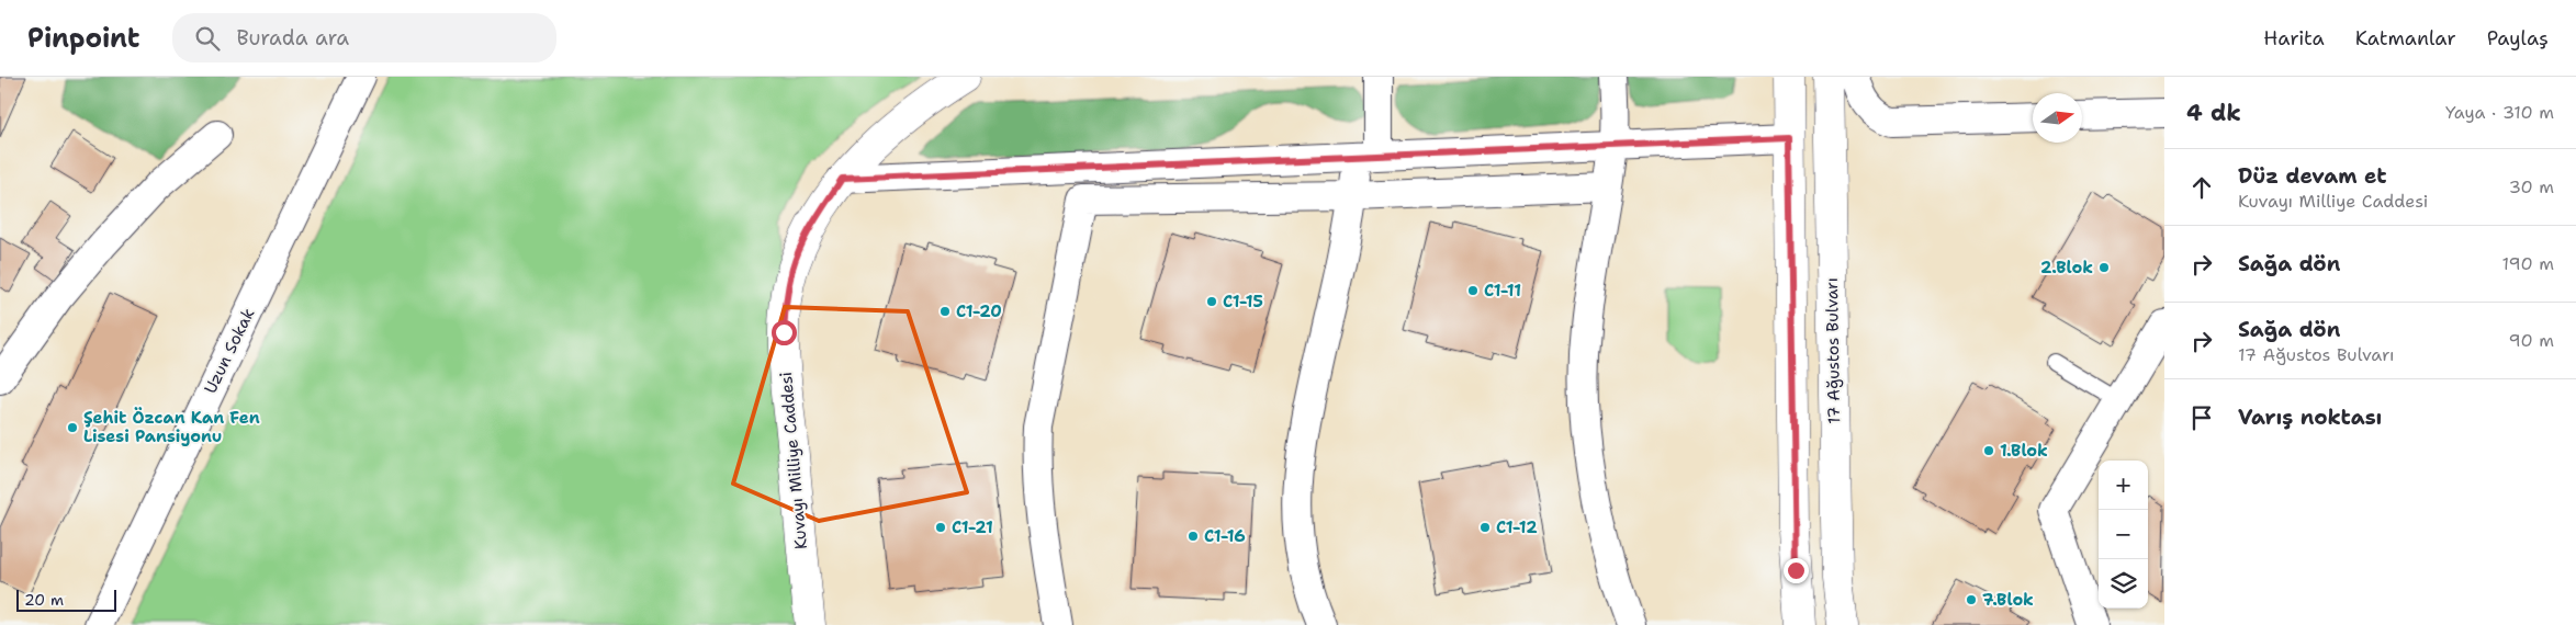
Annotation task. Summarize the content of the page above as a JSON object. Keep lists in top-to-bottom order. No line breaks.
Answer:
{"streets":{"main road":["17 Ağustos Bulvarı","Kuvayı Milliye Caddesi"],"street":["Uzun Sokak"]},"places":["2.Blok","C1-11","C1-15","C1-20","Şehit Özcan Kan Fen Lisesi Pansiyonu","1.Blok","C1-21","C1-12","C1-16","7.Blok"],"scale_bar":"20 m","north":"right","page":{"header":"Pinpoint","search":"Burada ara","nav":["Harita","Katmanlar","Paylaş"],"heading":["4 dk","Yaya · 310 m"],"list":[["Düz devam et","Kuvayı Milliye Caddesi","30 m"],["Sağa dön","190 m"],["Sağa dön","17 Ağustos Bulvarı","90 m"],"Varış noktası"],"map_buttons":["+","−"],"scale":"20 m"}}
